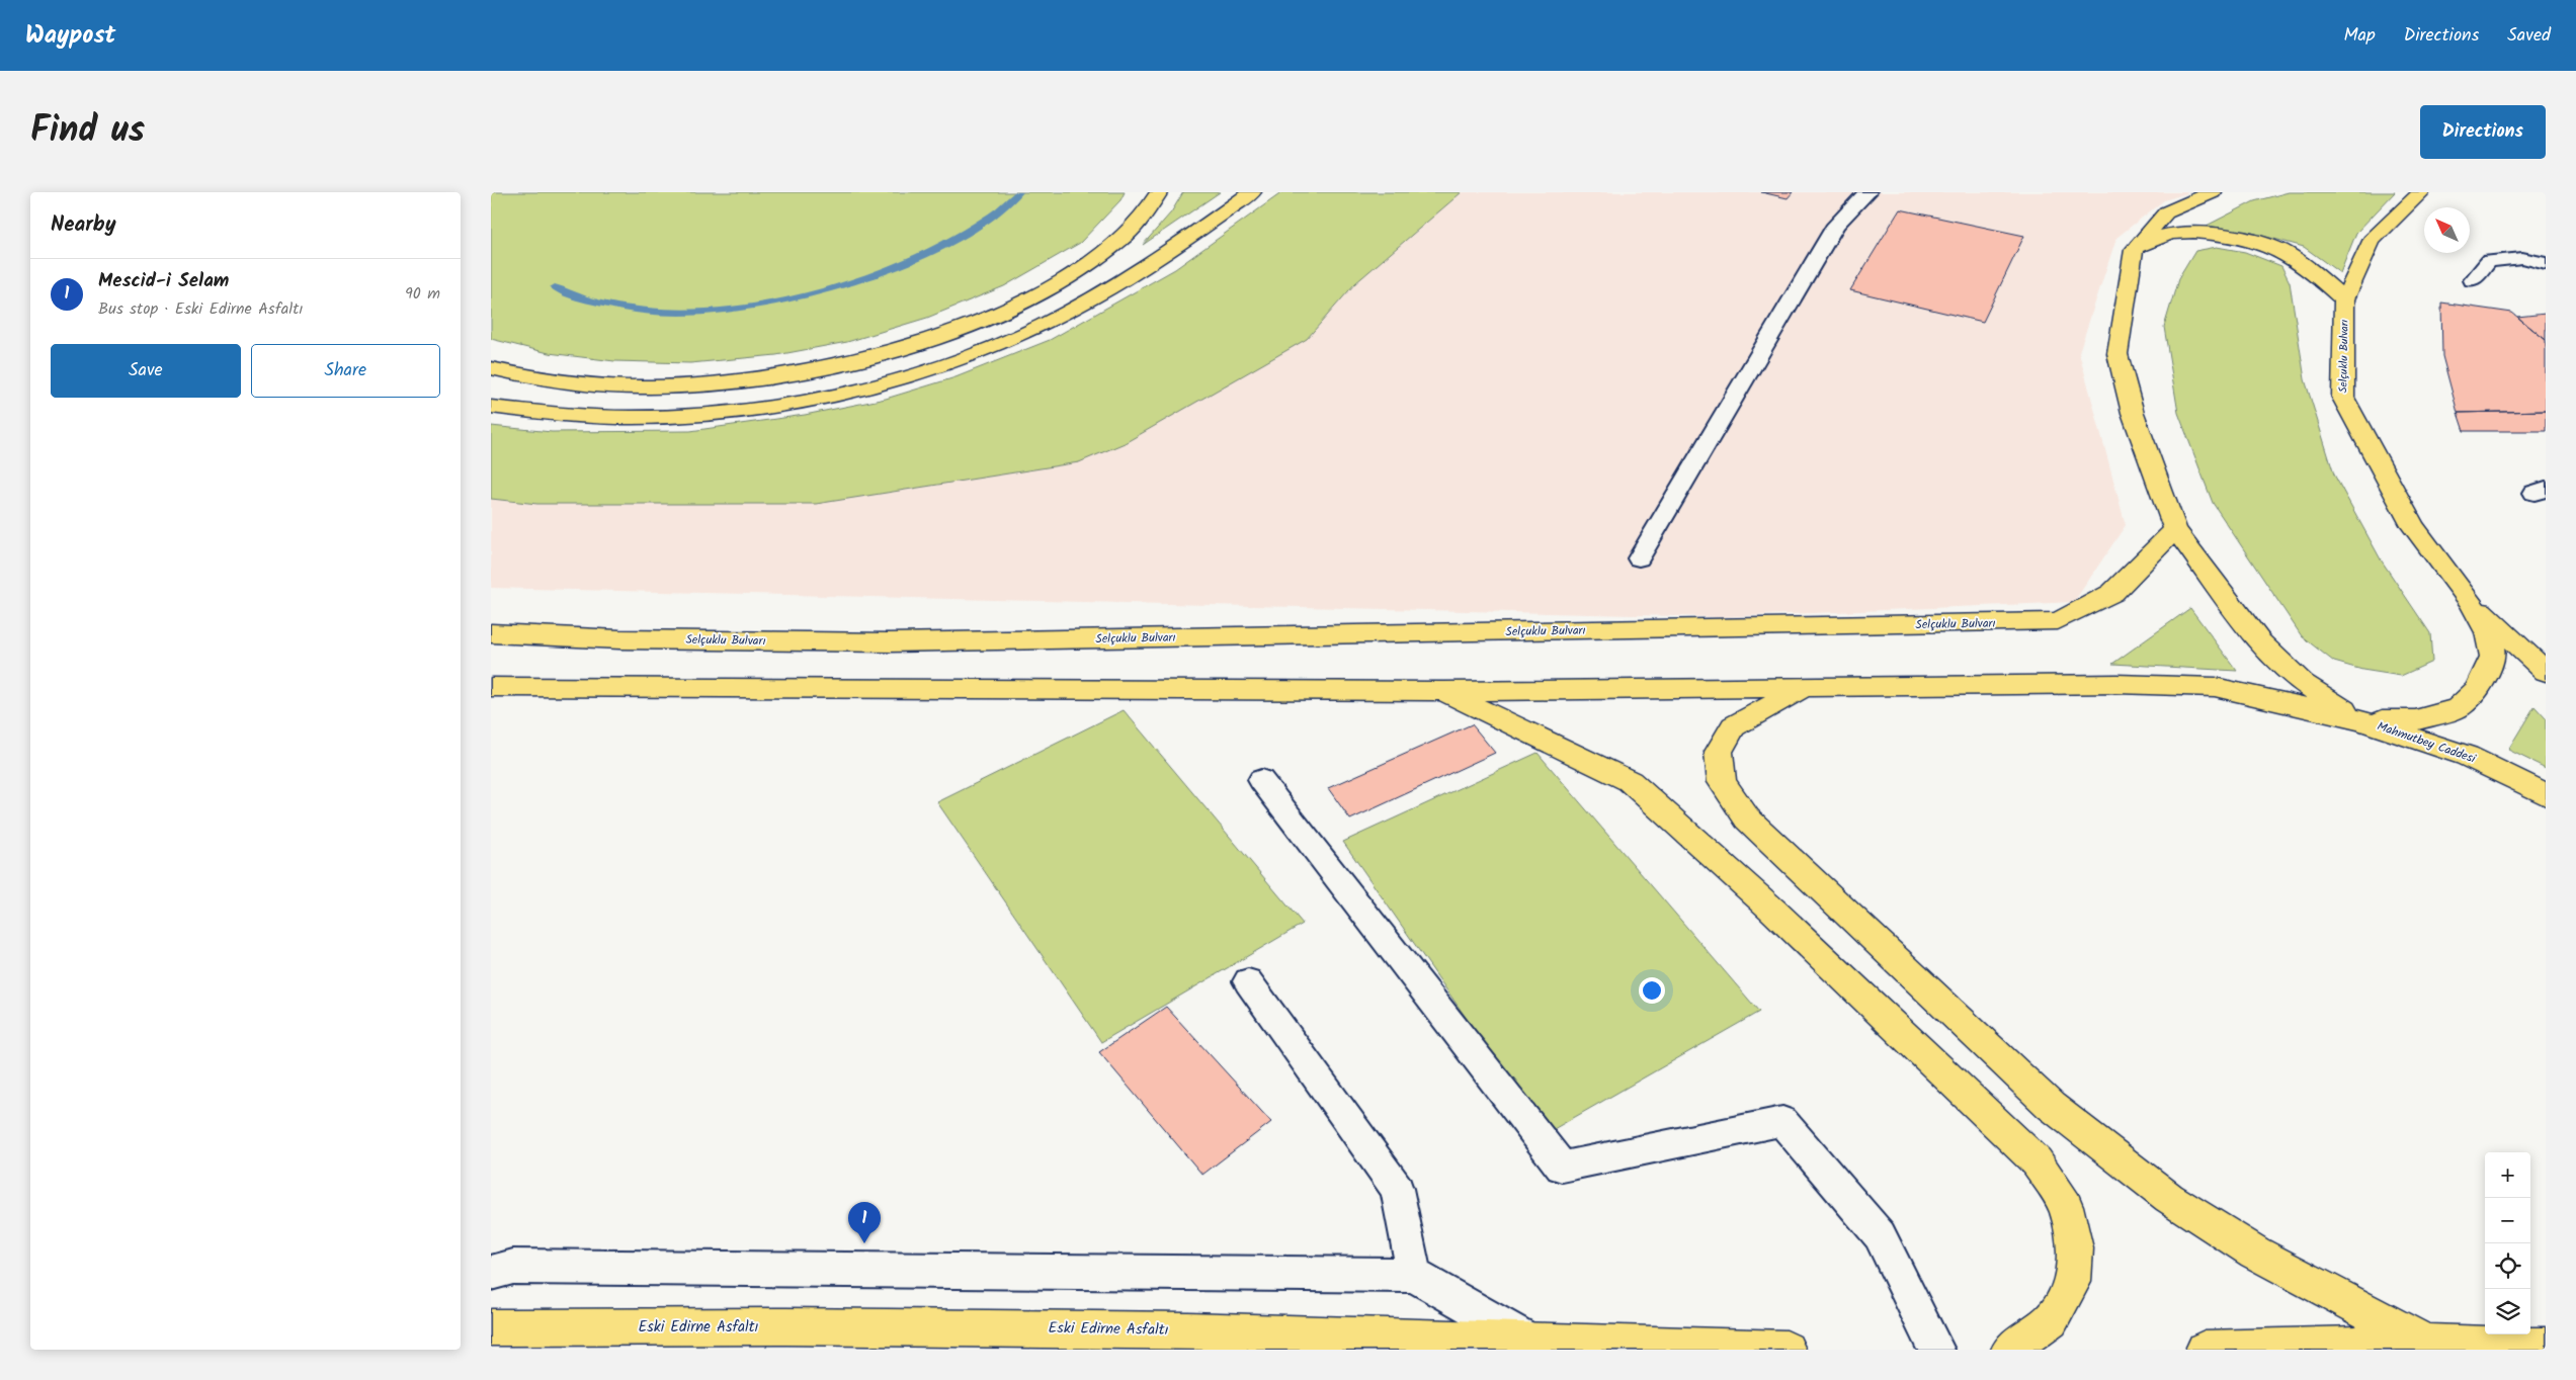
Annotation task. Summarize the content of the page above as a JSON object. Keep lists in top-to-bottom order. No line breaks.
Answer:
{"streets":{"main road":["Selçuklu Bulvarı","Mahmutbey Caddesi","Eski Edirne Asfaltı"]},"north":"top left","page":{"header":"Waypost","nav":["Map","Directions","Saved"],"title":"Find us","buttons":["Directions",["Save","Share"]],"heading":"Nearby","list":[{"mark":"1","name":"Mescid-i Selam","note":"Bus stop · Eski Edirne Asfaltı","value":"90 m"}],"map_buttons":["+","−"],"pins":"1"}}
